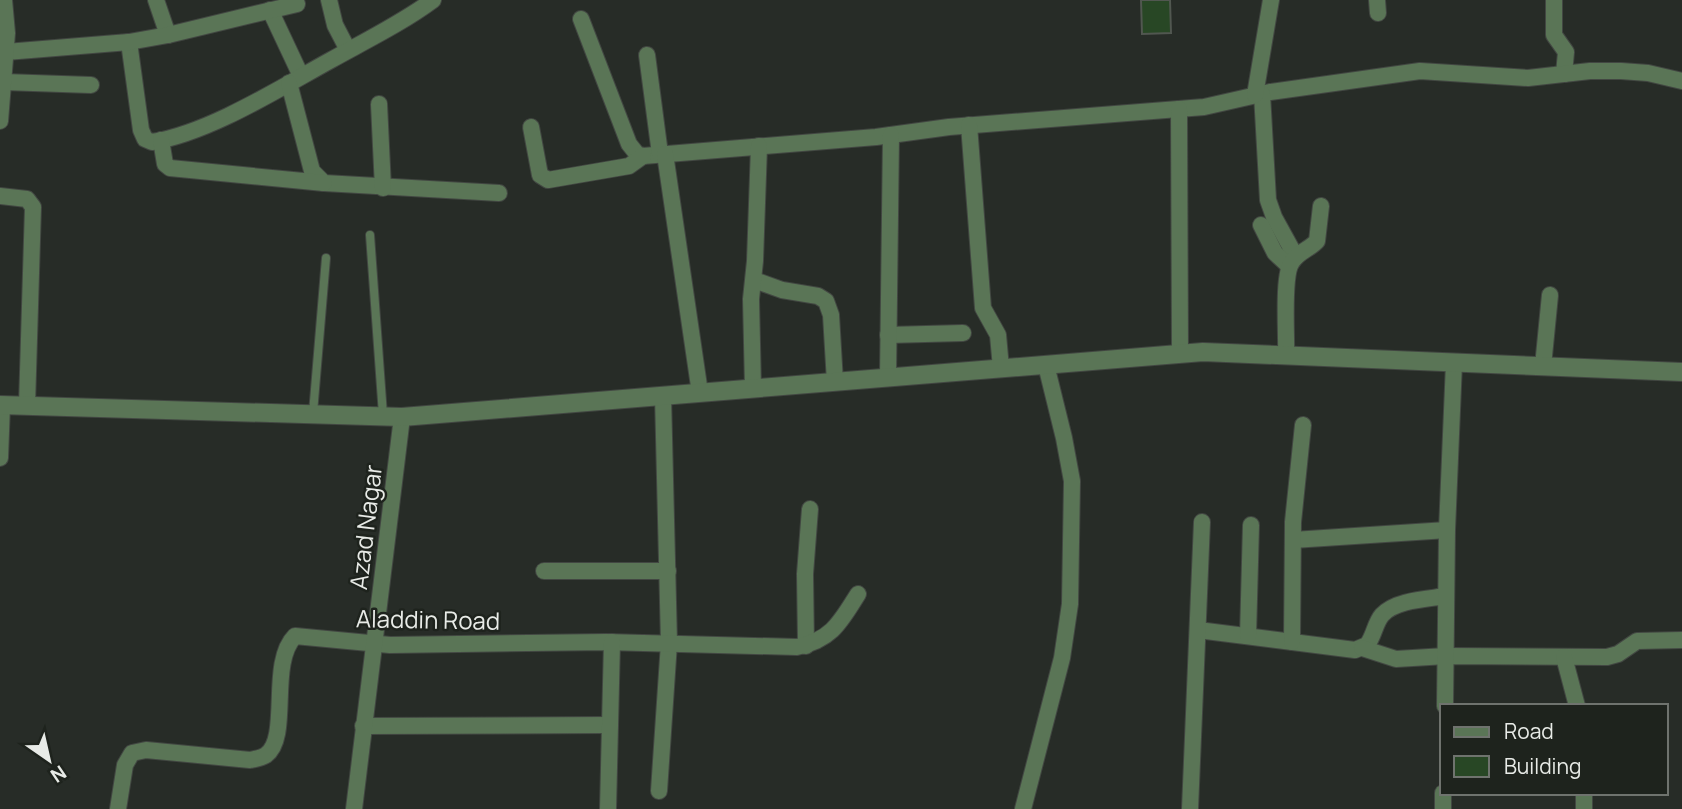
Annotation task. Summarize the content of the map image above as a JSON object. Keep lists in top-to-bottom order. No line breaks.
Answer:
{"streets":{"street":["Azad Nagar","Aladdin Road"]},"crossings":[["Azad Nagar","Aladdin Road"]],"legend":["Road","Building"],"north":"bottom right"}
